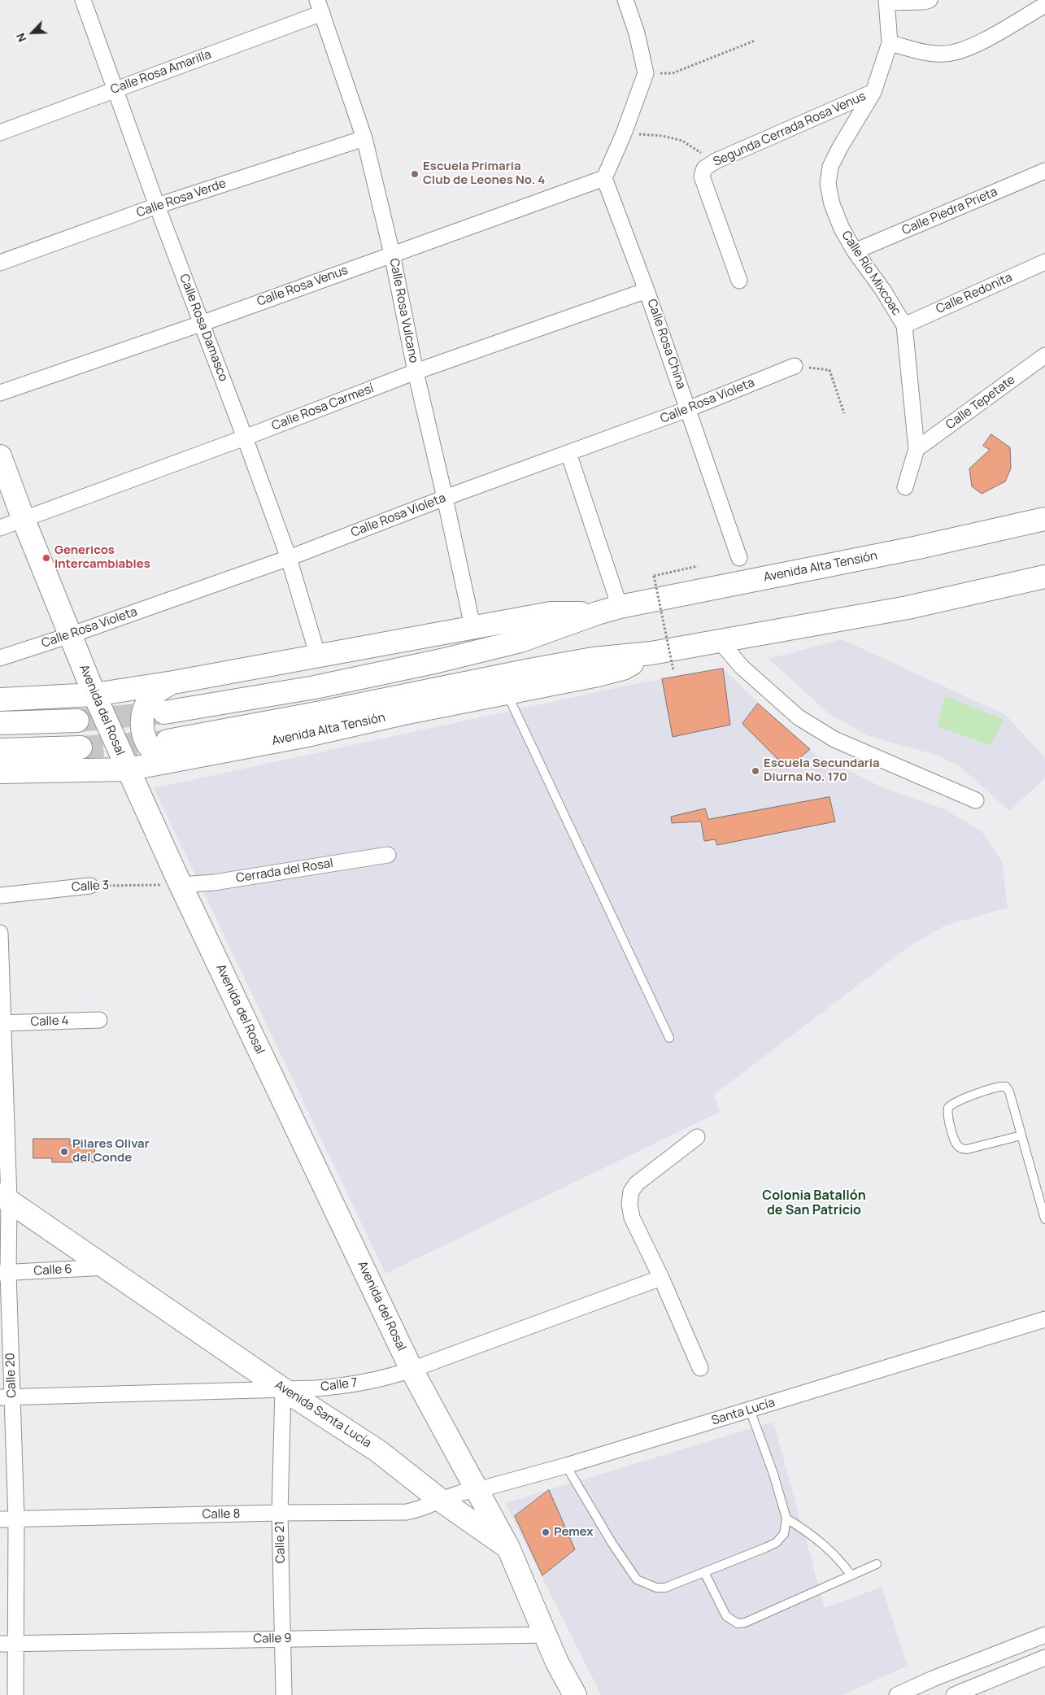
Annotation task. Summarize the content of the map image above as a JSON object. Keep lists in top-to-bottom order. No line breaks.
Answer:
{"streets":{"street":["Calle Rosa Amarilla","Segunda Cerrada Rosa Venus","Calle Rosa Verde","Calle Piedra Prieta","Calle Río Mixcoac","Calle Rosa Venus","Calle Redonita","Calle Rosa Vulcano","Calle Rosa Damasco","Calle Rosa China","Calle Rosa Violeta","Calle Tepetate","Calle Rosa Carmesí","Avenida Alta Tensión","Avenida del Rosal","Cerrada del Rosal","Calle 3","Calle 4","Calle 6","Calle 20","Calle 7","Santa Lucía","Avenida Santa Lucía","Calle 8","Calle 21","Calle 9"]},"crossings":[["Calle Rosa Amarilla","Calle Rosa Vulcano"],["Calle Rosa Amarilla","Calle Rosa Damasco"],["Segunda Cerrada Rosa Venus","Calle Río Mixcoac"],["Calle Rosa Verde","Calle Rosa Vulcano"],["Calle Rosa Verde","Calle Rosa Damasco"],["Calle Piedra Prieta","Calle Río Mixcoac"],["Calle Río Mixcoac","Calle Redonita"],["Calle Río Mixcoac","Calle Tepetate"],["Calle Rosa Venus","Calle Rosa Vulcano"],["Calle Rosa Venus","Calle Rosa Damasco"],["Calle Rosa Venus","Calle Rosa China"],["Calle Rosa Vulcano","Calle Rosa Violeta"],["Calle Rosa Vulcano","Calle Rosa Carmesí"],["Calle Rosa Vulcano","Avenida Alta Tensión"],["Calle Rosa Damasco","Calle Rosa Violeta"],["Calle Rosa Damasco","Calle Rosa Carmesí"],["Calle Rosa Damasco","Avenida Alta Tensión"],["Calle Rosa China","Calle Rosa Violeta"],["Calle Rosa China","Calle Rosa Carmesí"],["Calle Rosa Violeta","Avenida del Rosal"],["Calle Rosa Carmesí","Avenida del Rosal"],["Avenida Alta Tensión","Avenida del Rosal"],["Avenida del Rosal","Cerrada del Rosal"],["Avenida del Rosal","Calle 3"],["Avenida del Rosal","Calle 7"],["Avenida del Rosal","Santa Lucía"],["Avenida del Rosal","Avenida Santa Lucía"],["Cerrada del Rosal","Calle 3"],["Calle 4","Calle 20"],["Calle 6","Calle 20"],["Calle 6","Avenida Santa Lucía"],["Calle 20","Calle 7"],["Calle 20","Avenida Santa Lucía"],["Calle 20","Calle 8"],["Calle 20","Calle 9"],["Calle 7","Avenida Santa Lucía"],["Calle 7","Calle 21"],["Santa Lucía","Avenida Santa Lucía"],["Santa Lucía","Calle 8"],["Avenida Santa Lucía","Calle 8"],["Avenida Santa Lucía","Calle 21"],["Calle 8","Calle 21"],["Calle 21","Calle 9"]],"districts":["Colonia Batallón de San Patricio"],"places":["Escuela Primaria Club de Leones No. 4","Genericos Intercambiables","Escuela Secundaria Diurna No. 170","Pilares Olivar del Conde","Pemex"],"north":"bottom left"}
